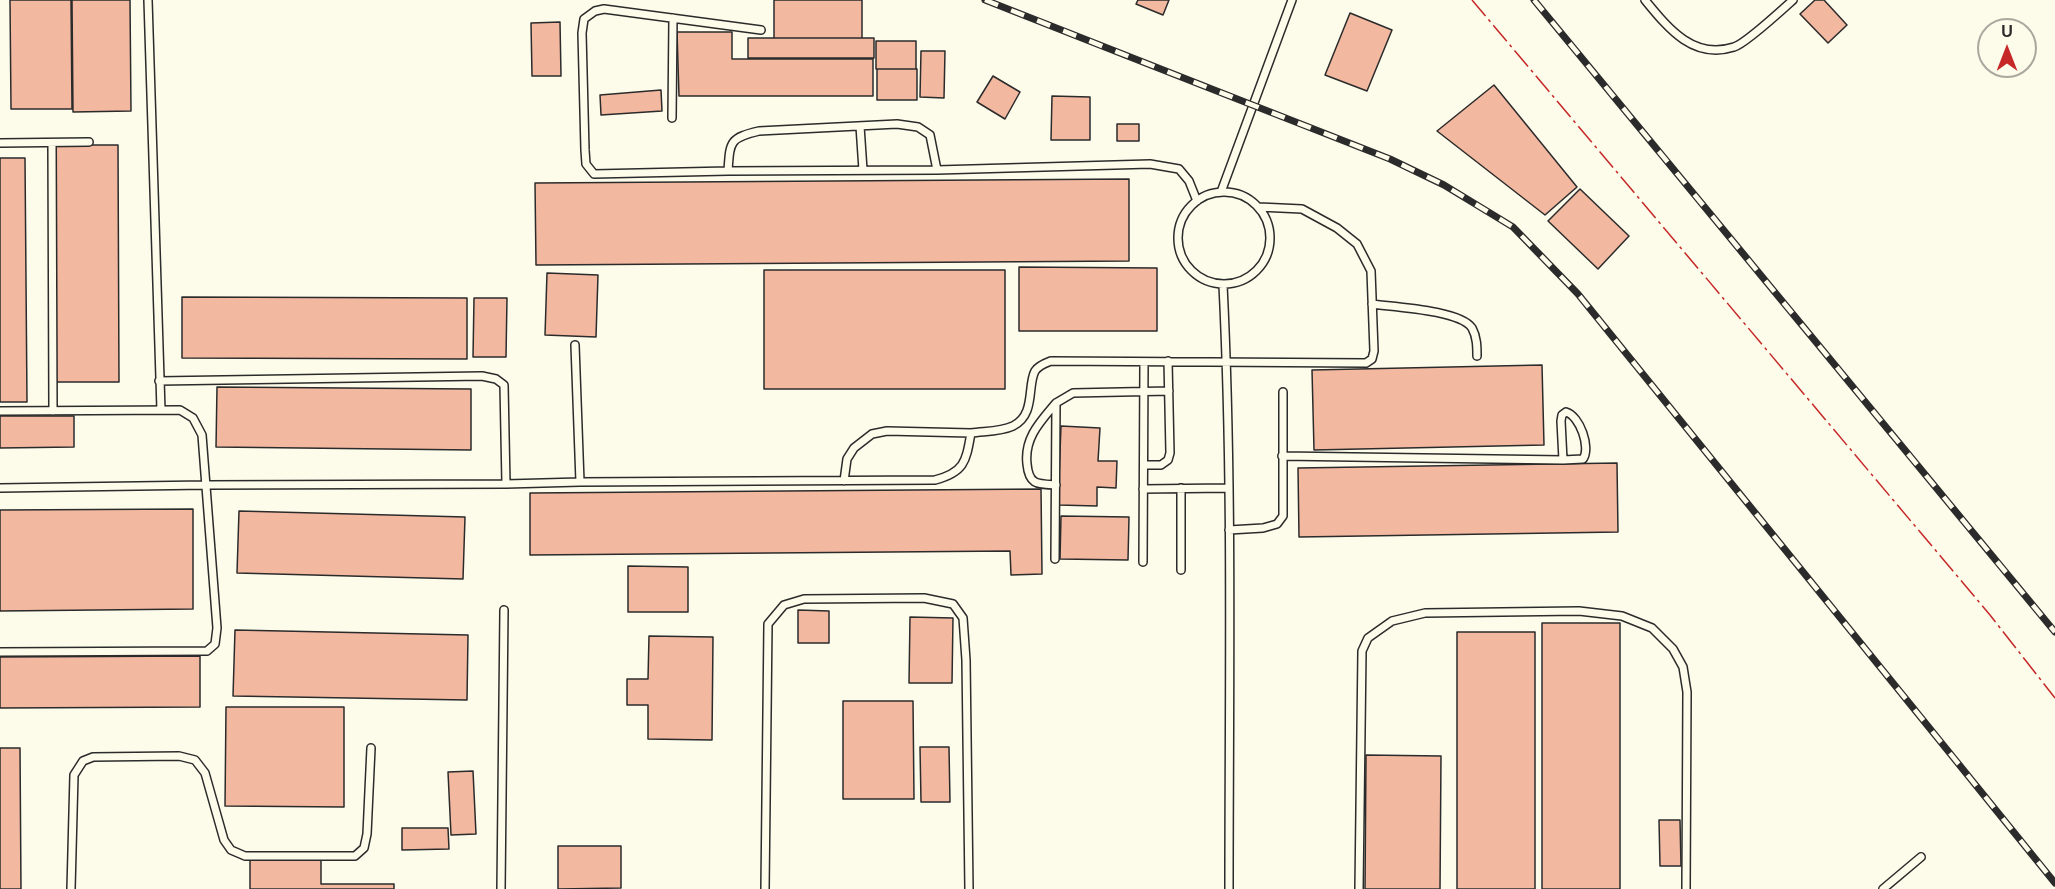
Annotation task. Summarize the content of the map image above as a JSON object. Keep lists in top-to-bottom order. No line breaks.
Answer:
{"north":"top"}
